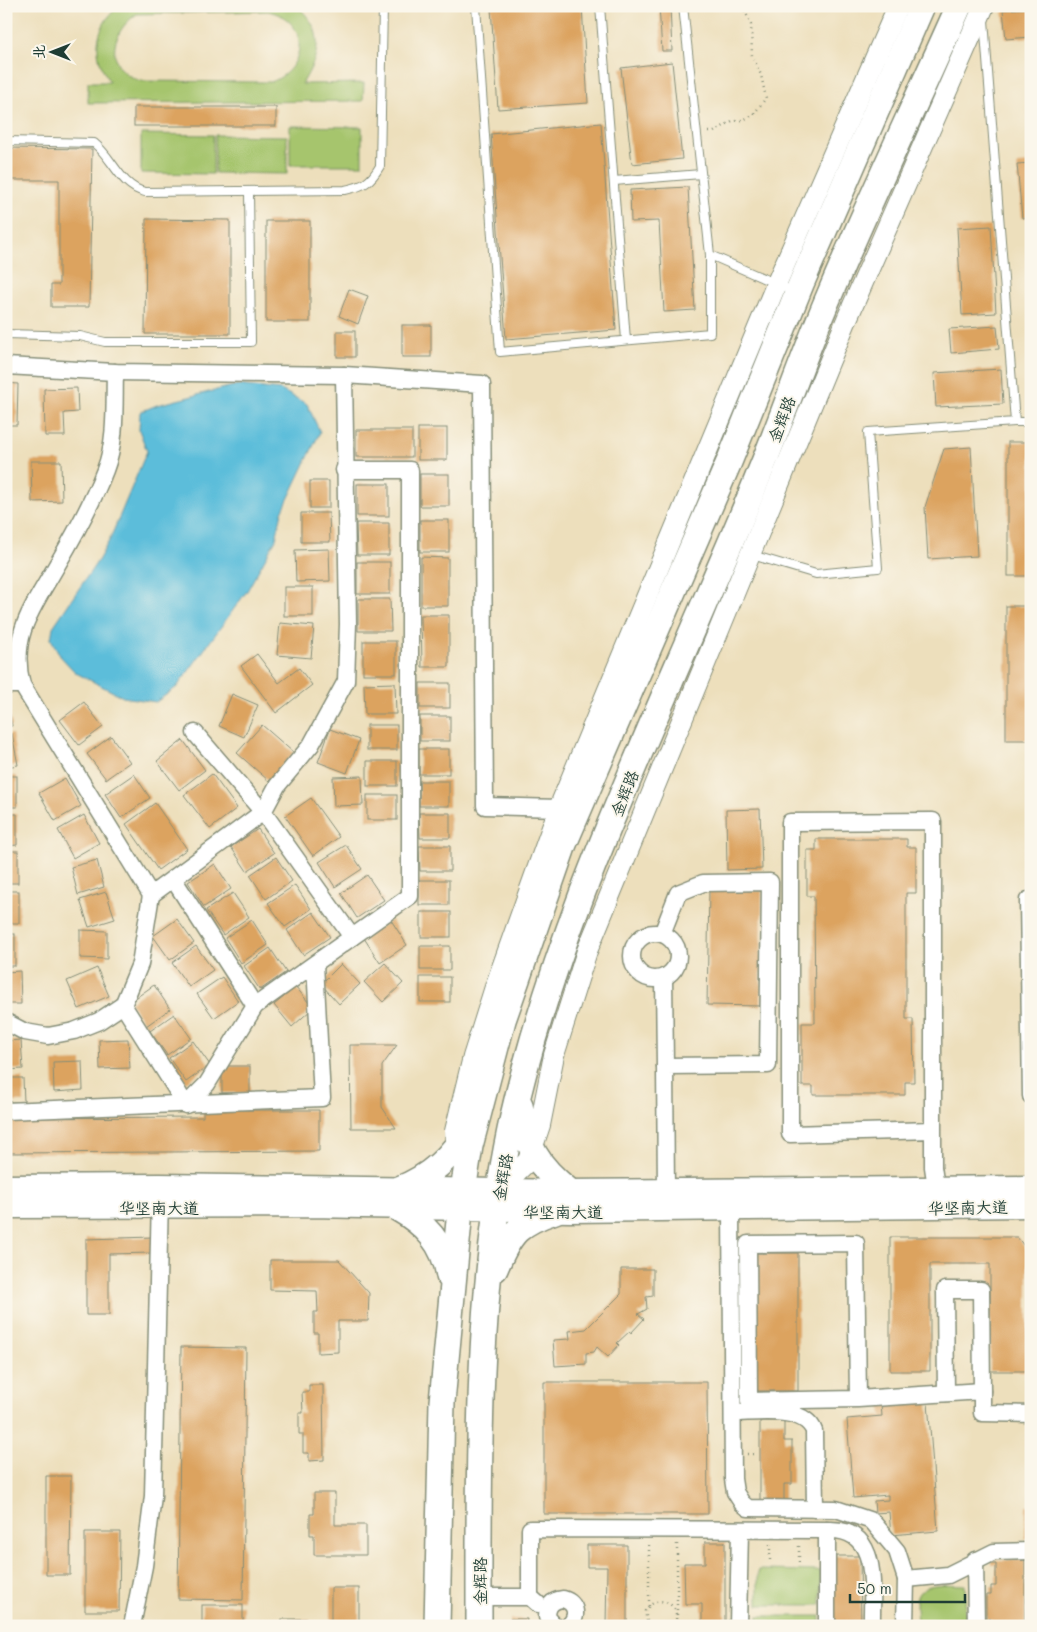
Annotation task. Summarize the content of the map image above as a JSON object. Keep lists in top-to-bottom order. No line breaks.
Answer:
{"streets":{"main road":["金辉路","华坚南大道"]},"crossings":[["金辉路","华坚南大道"]],"scale_bar":"50 m","north":"left"}
